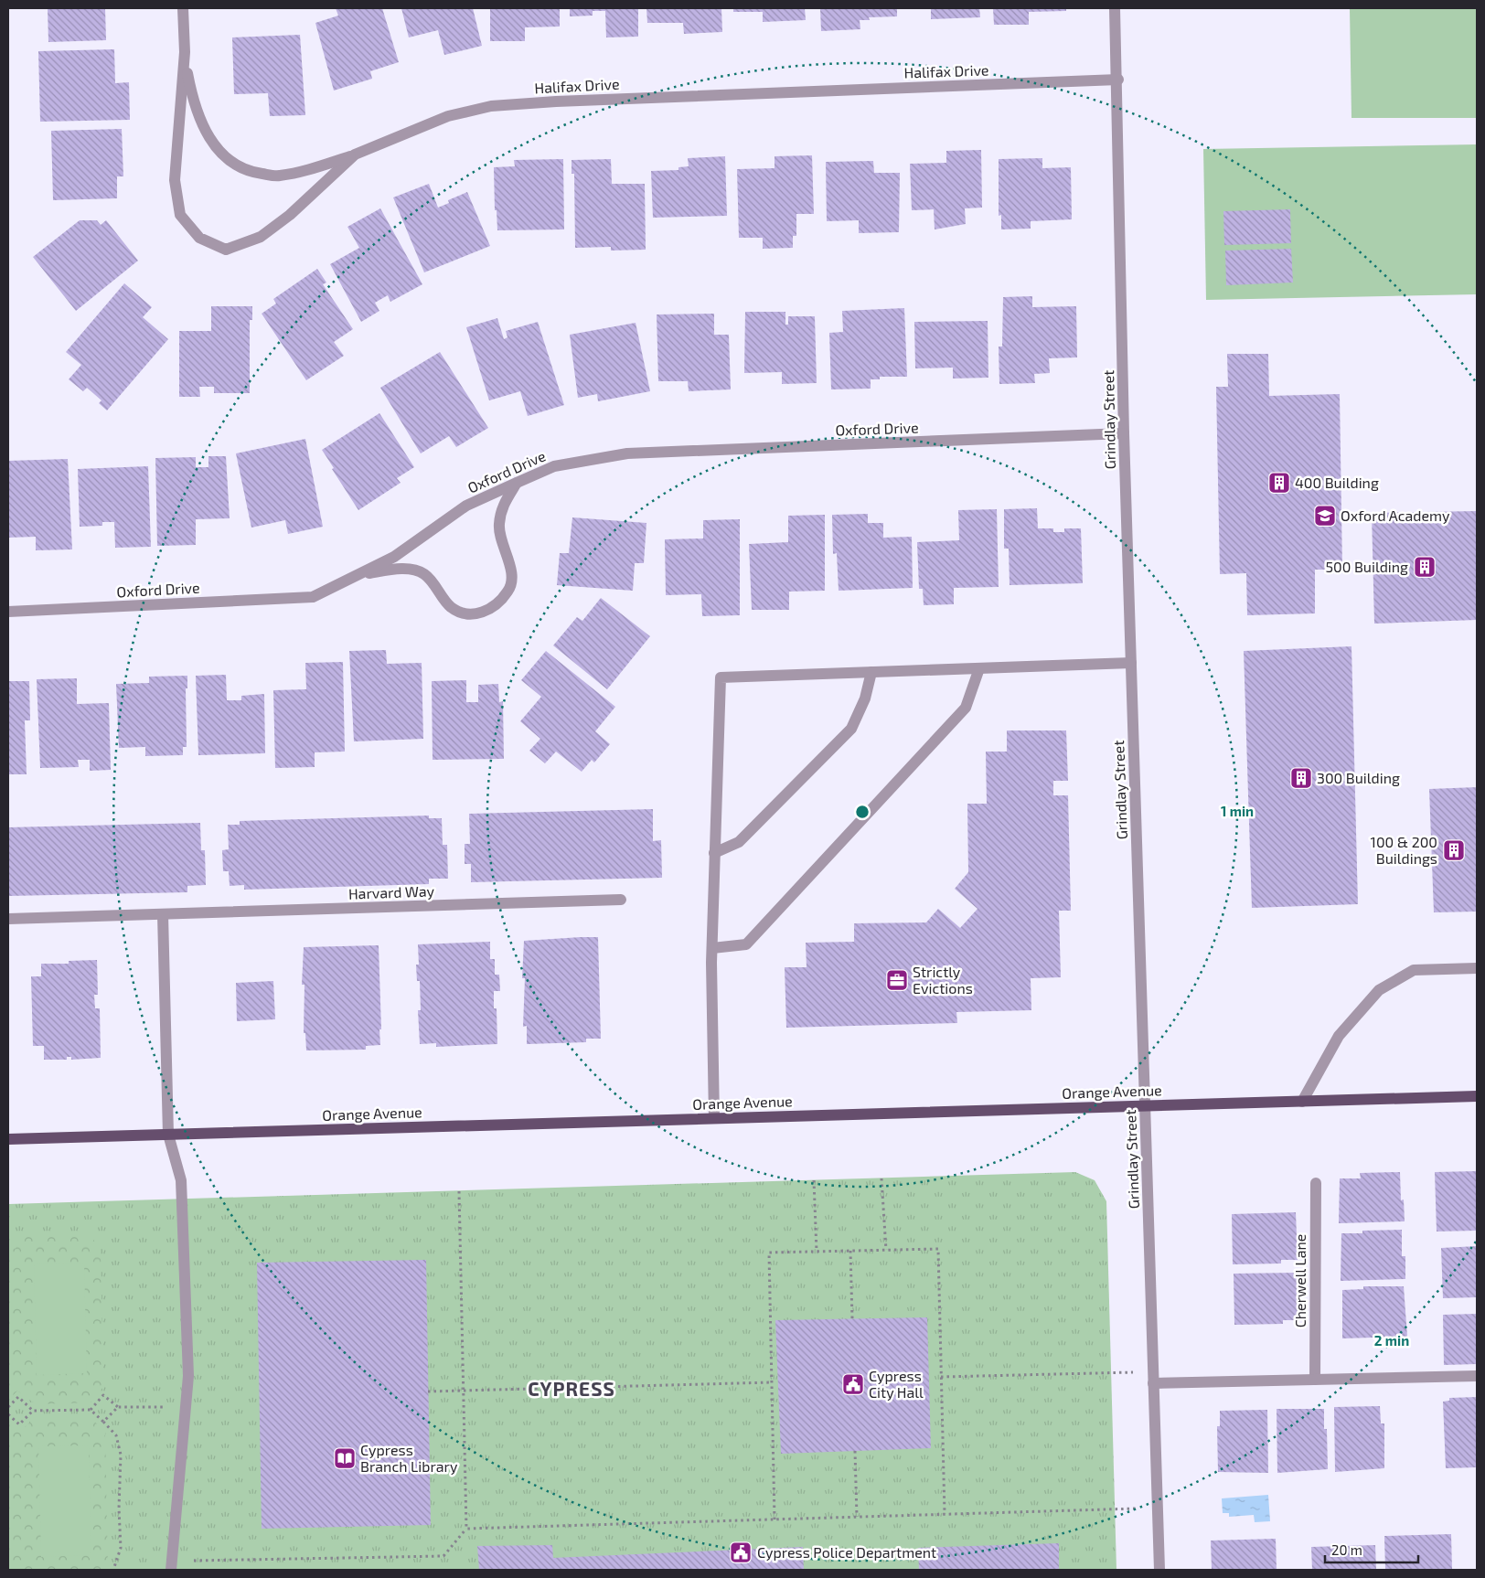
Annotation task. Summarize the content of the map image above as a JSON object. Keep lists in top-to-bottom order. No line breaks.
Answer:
{"streets":{"main road":["Orange Avenue"],"street":["Halifax Drive","Grindlay Street","Oxford Drive","Harvard Way","Cherwell Lane"]},"crossings":[["Halifax Drive","Grindlay Street"],["Grindlay Street","Oxford Drive"],["Grindlay Street","Orange Avenue"]],"districts":["CYPRESS"],"places":{"building":["400 Building","500 Building","300 Building","100 & 200 Buildings"],"school or university":["Oxford Academy"],"office":["Strictly Evictions"],"public building":["Cypress City Hall","Cypress Police Department"],"library":["Cypress Branch Library"]},"scale_bar":"20 m","rings":["1 min","2 min"]}
